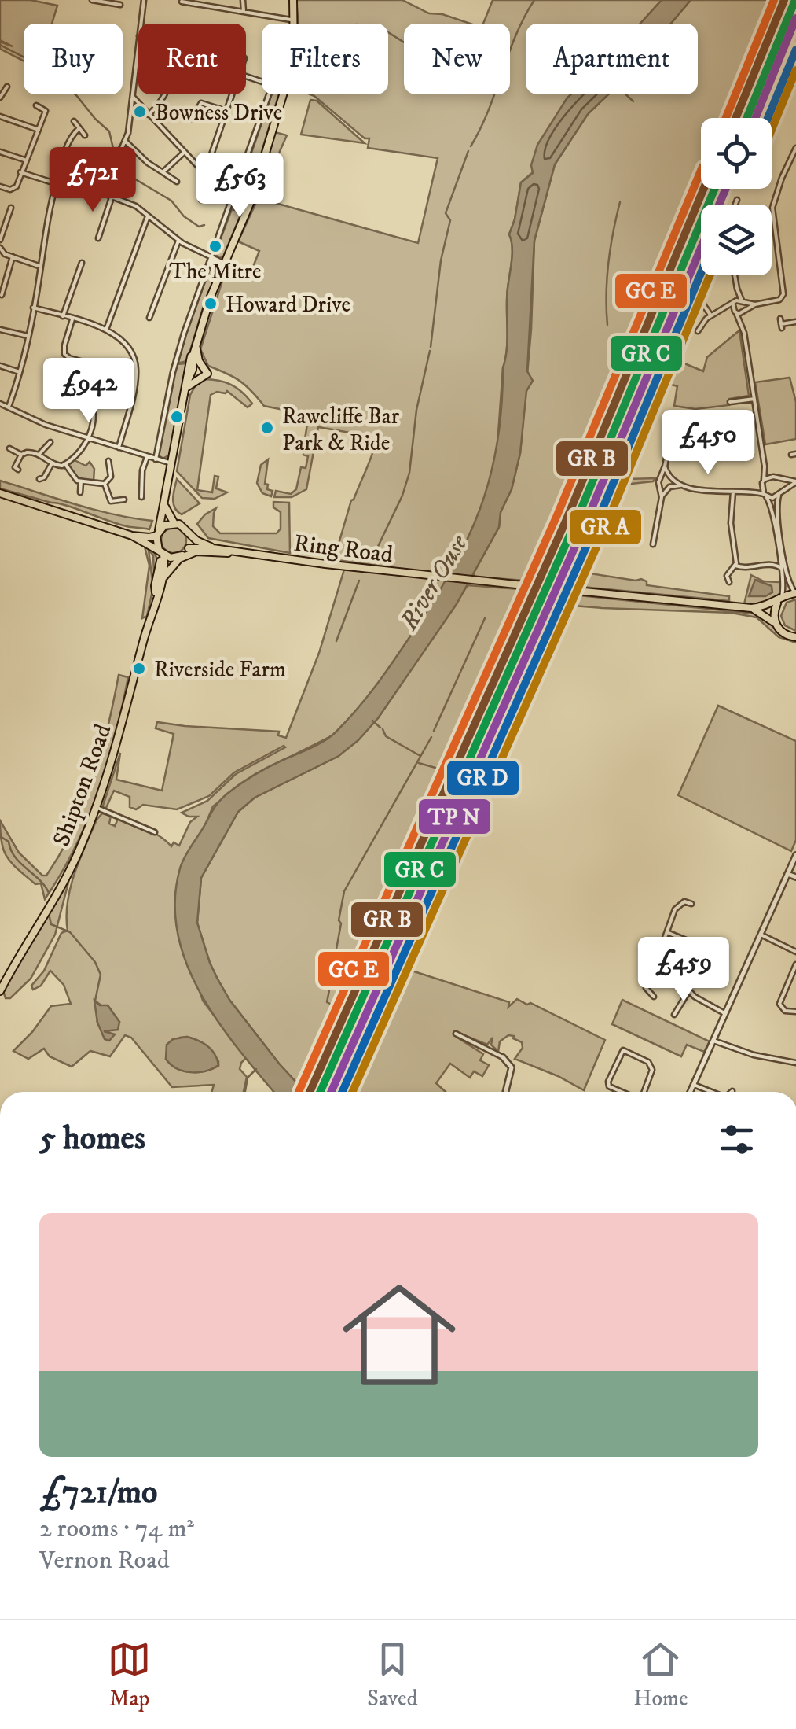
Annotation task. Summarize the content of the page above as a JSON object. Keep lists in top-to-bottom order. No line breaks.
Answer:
{"streets":{"main road":["Ring Road","Shipton Road"]},"crossings":[["Ring Road","Shipton Road"]],"water":["River Ouse"],"places":["Bowness Drive","The Mitre","Howard Drive","Rawcliffe Bar Park & Ride","Riverside Farm"],"page":{"chip":["Buy","Rent","Filters","New","Apartment"],"price":["£721","£563","£942","£450","£459"],"heading":"5 homes","list":[{"name":"£721/mo","note":"2 rooms · 74 m² · Vernon Road"}],"tabs":["Map","Saved","Home"]}}
